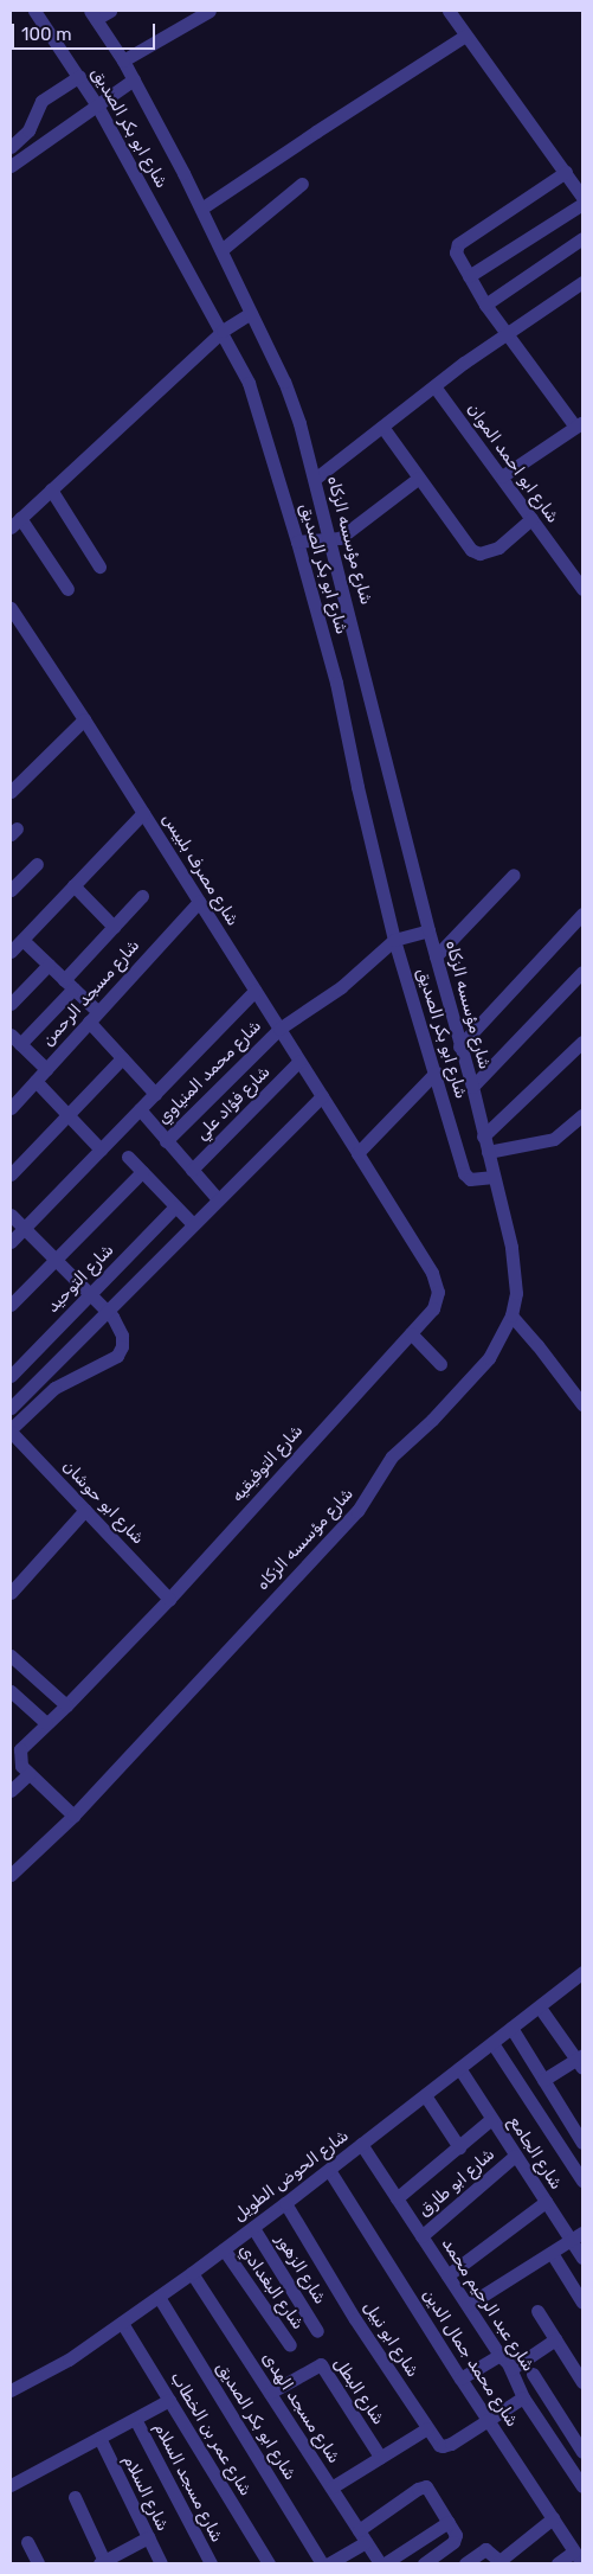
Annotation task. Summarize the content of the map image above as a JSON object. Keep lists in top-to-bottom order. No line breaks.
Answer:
{"streets":{"street":["شارع ابو بكر الصديق","شارع ابو احمد الموان","شارع مؤسسه الزكاه","شارع مصرف بلبيس","شارع مسجد الرحمن","شارع محمد المنياوي","شارع فؤاد علي","شارع التوحيد","شارع التوفيقيه","شارع ابو حوشان","شارع الجامع","شارع الحوض الطويل","شارع ابو طارق","شارع الزهور","شارع البغدادي","شارع عبد الرحيم محمد","شارع ابو نبيل","شارع محمد جمال الدين","شارع البطل","شارع مسجد الهدى","شارع عمر بن الخطاب","شارع مسجد السلام","شارع السلام"]},"crossings":[["شارع ابو بكر الصديق","شارع مؤسسه الزكاه"],["شارع ابو بكر الصديق","شارع محمد المنياوي"],["شارع ابو بكر الصديق","شارع الحوض الطويل"],["شارع مصرف بلبيس","شارع مسجد الرحمن"],["شارع مصرف بلبيس","شارع محمد المنياوي"],["شارع مصرف بلبيس","شارع فؤاد علي"],["شارع مصرف بلبيس","شارع التوفيقيه"],["شارع التوفيقيه","شارع ابو حوشان"],["شارع الجامع","شارع الحوض الطويل"],["شارع الجامع","شارع ابو طارق"],["شارع الحوض الطويل","شارع الزهور"],["شارع الحوض الطويل","شارع البغدادي"],["شارع الحوض الطويل","شارع عبد الرحيم محمد"],["شارع الحوض الطويل","شارع ابو نبيل"],["شارع الحوض الطويل","شارع محمد جمال الدين"],["شارع الحوض الطويل","شارع مسجد الهدى"],["شارع الحوض الطويل","شارع عمر بن الخطاب"],["شارع ابو طارق","شارع عبد الرحيم محمد"],["شارع ابو نبيل","شارع محمد جمال الدين"],["شارع البطل","شارع مسجد الهدى"]],"scale_bar":"100 m"}
